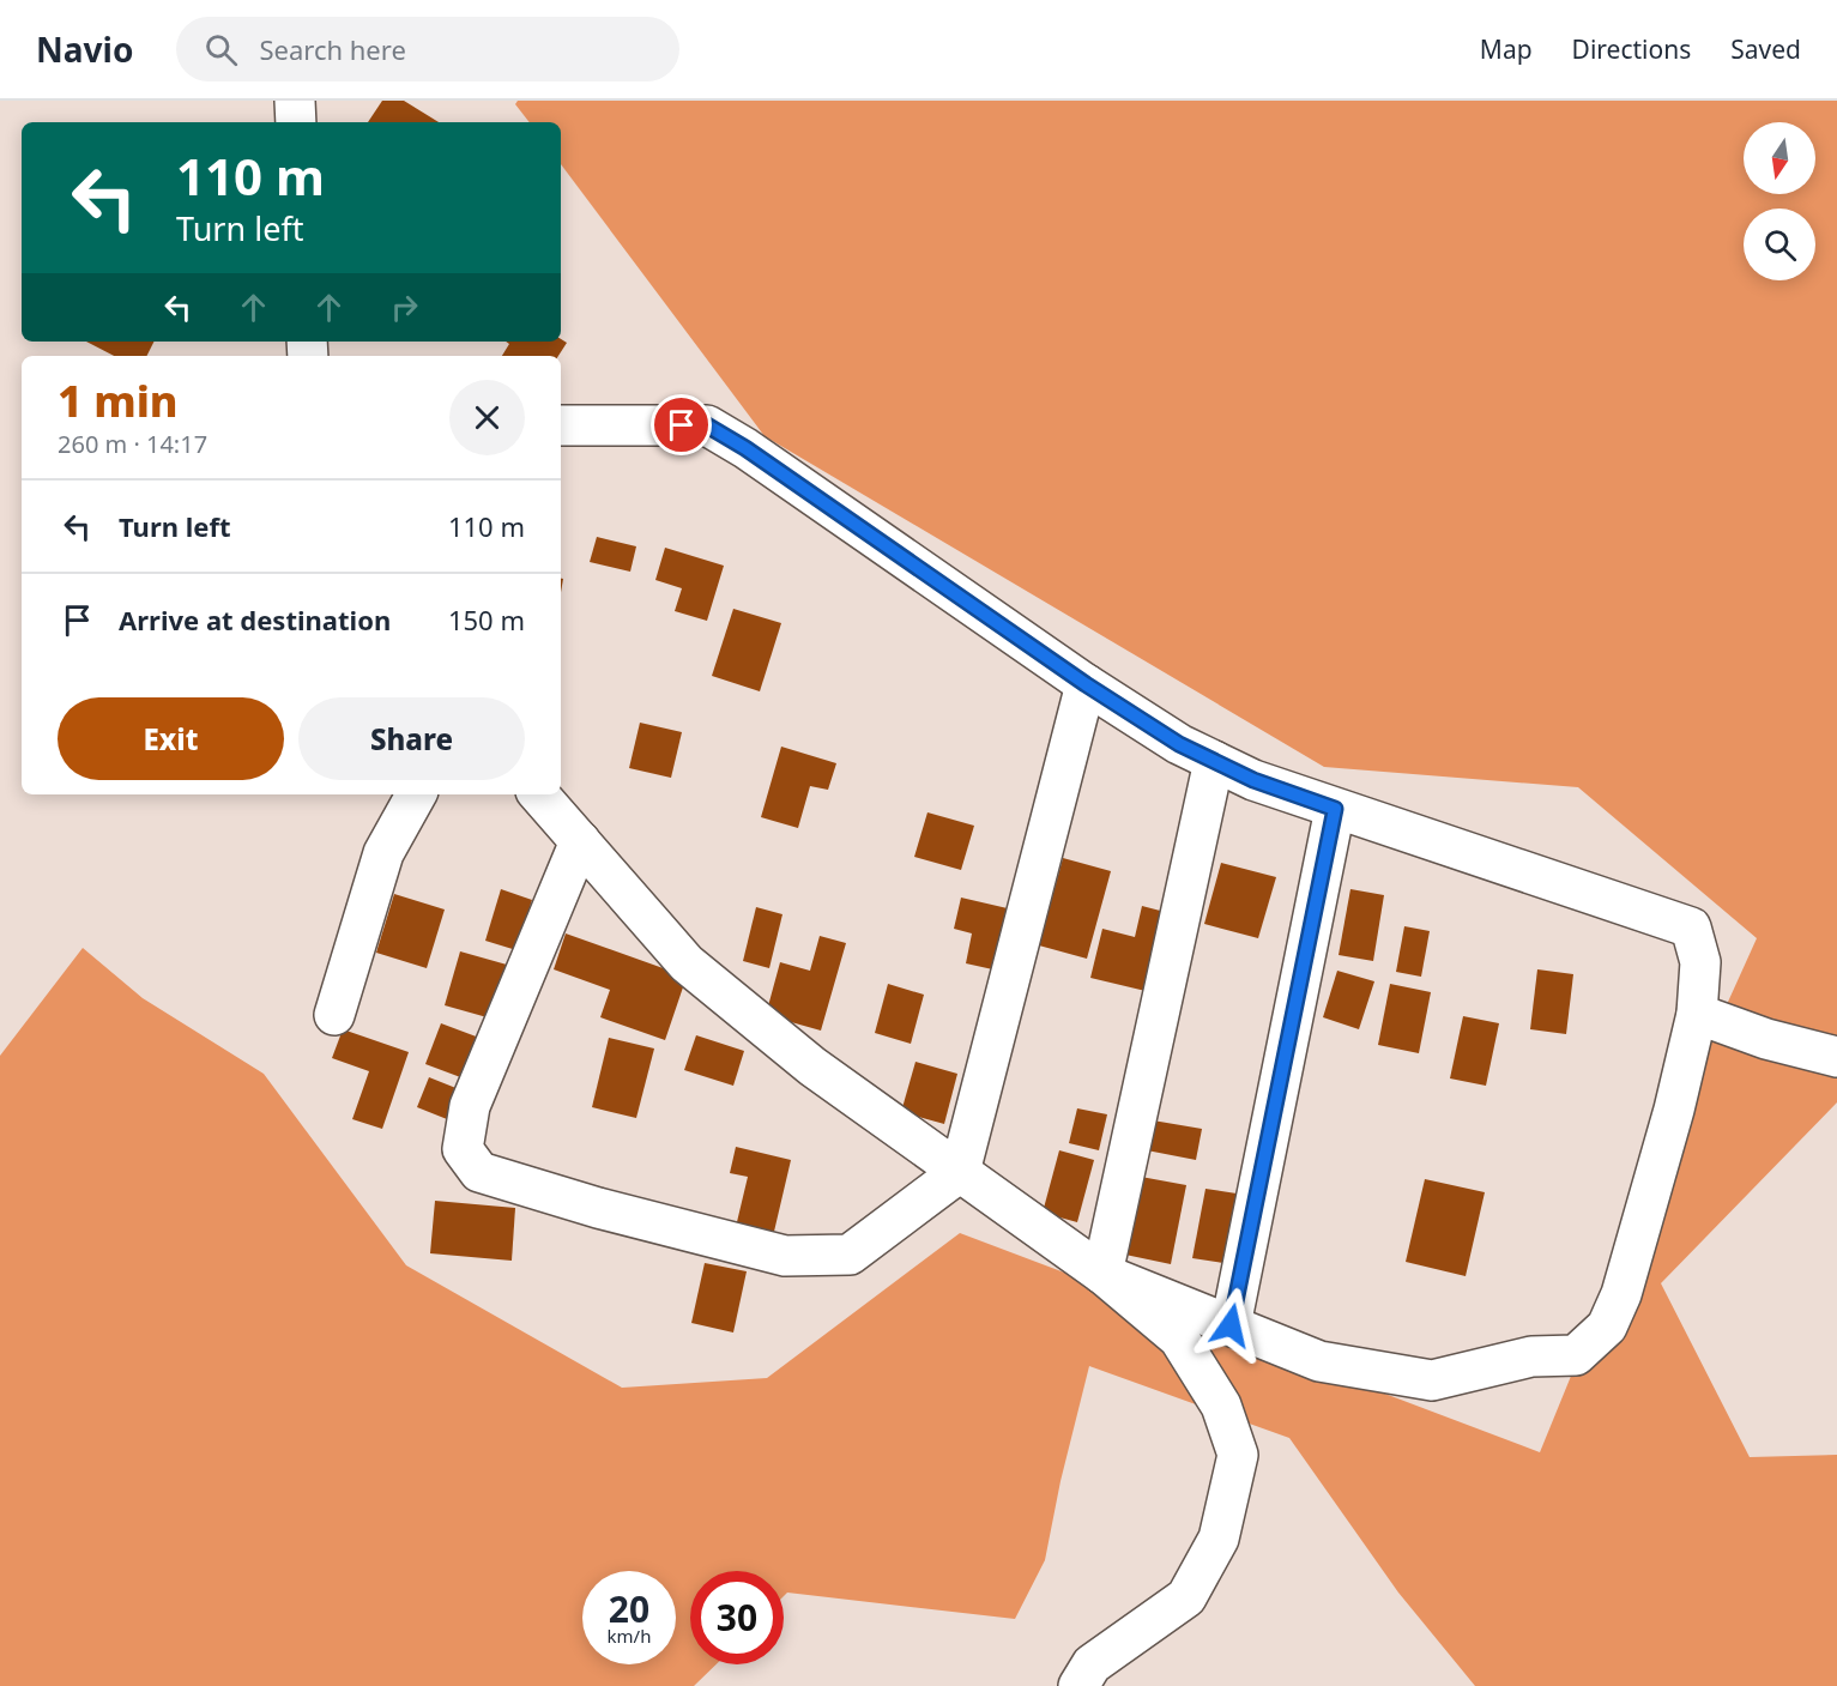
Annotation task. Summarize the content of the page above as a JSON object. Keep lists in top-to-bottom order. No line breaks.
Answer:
{"north":"bottom","page":{"header":"Navio","search":"Search here","nav":["Map","Directions","Saved"],"turn":["110 m","Turn left"],"heading":["1 min","260 m · 14:17"],"list":[{"name":"Turn left","value":"110 m"},{"name":"Arrive at destination","value":"150 m"}],"buttons":["Exit","Share"],"speed":"20 km/h","limit":"30"}}
